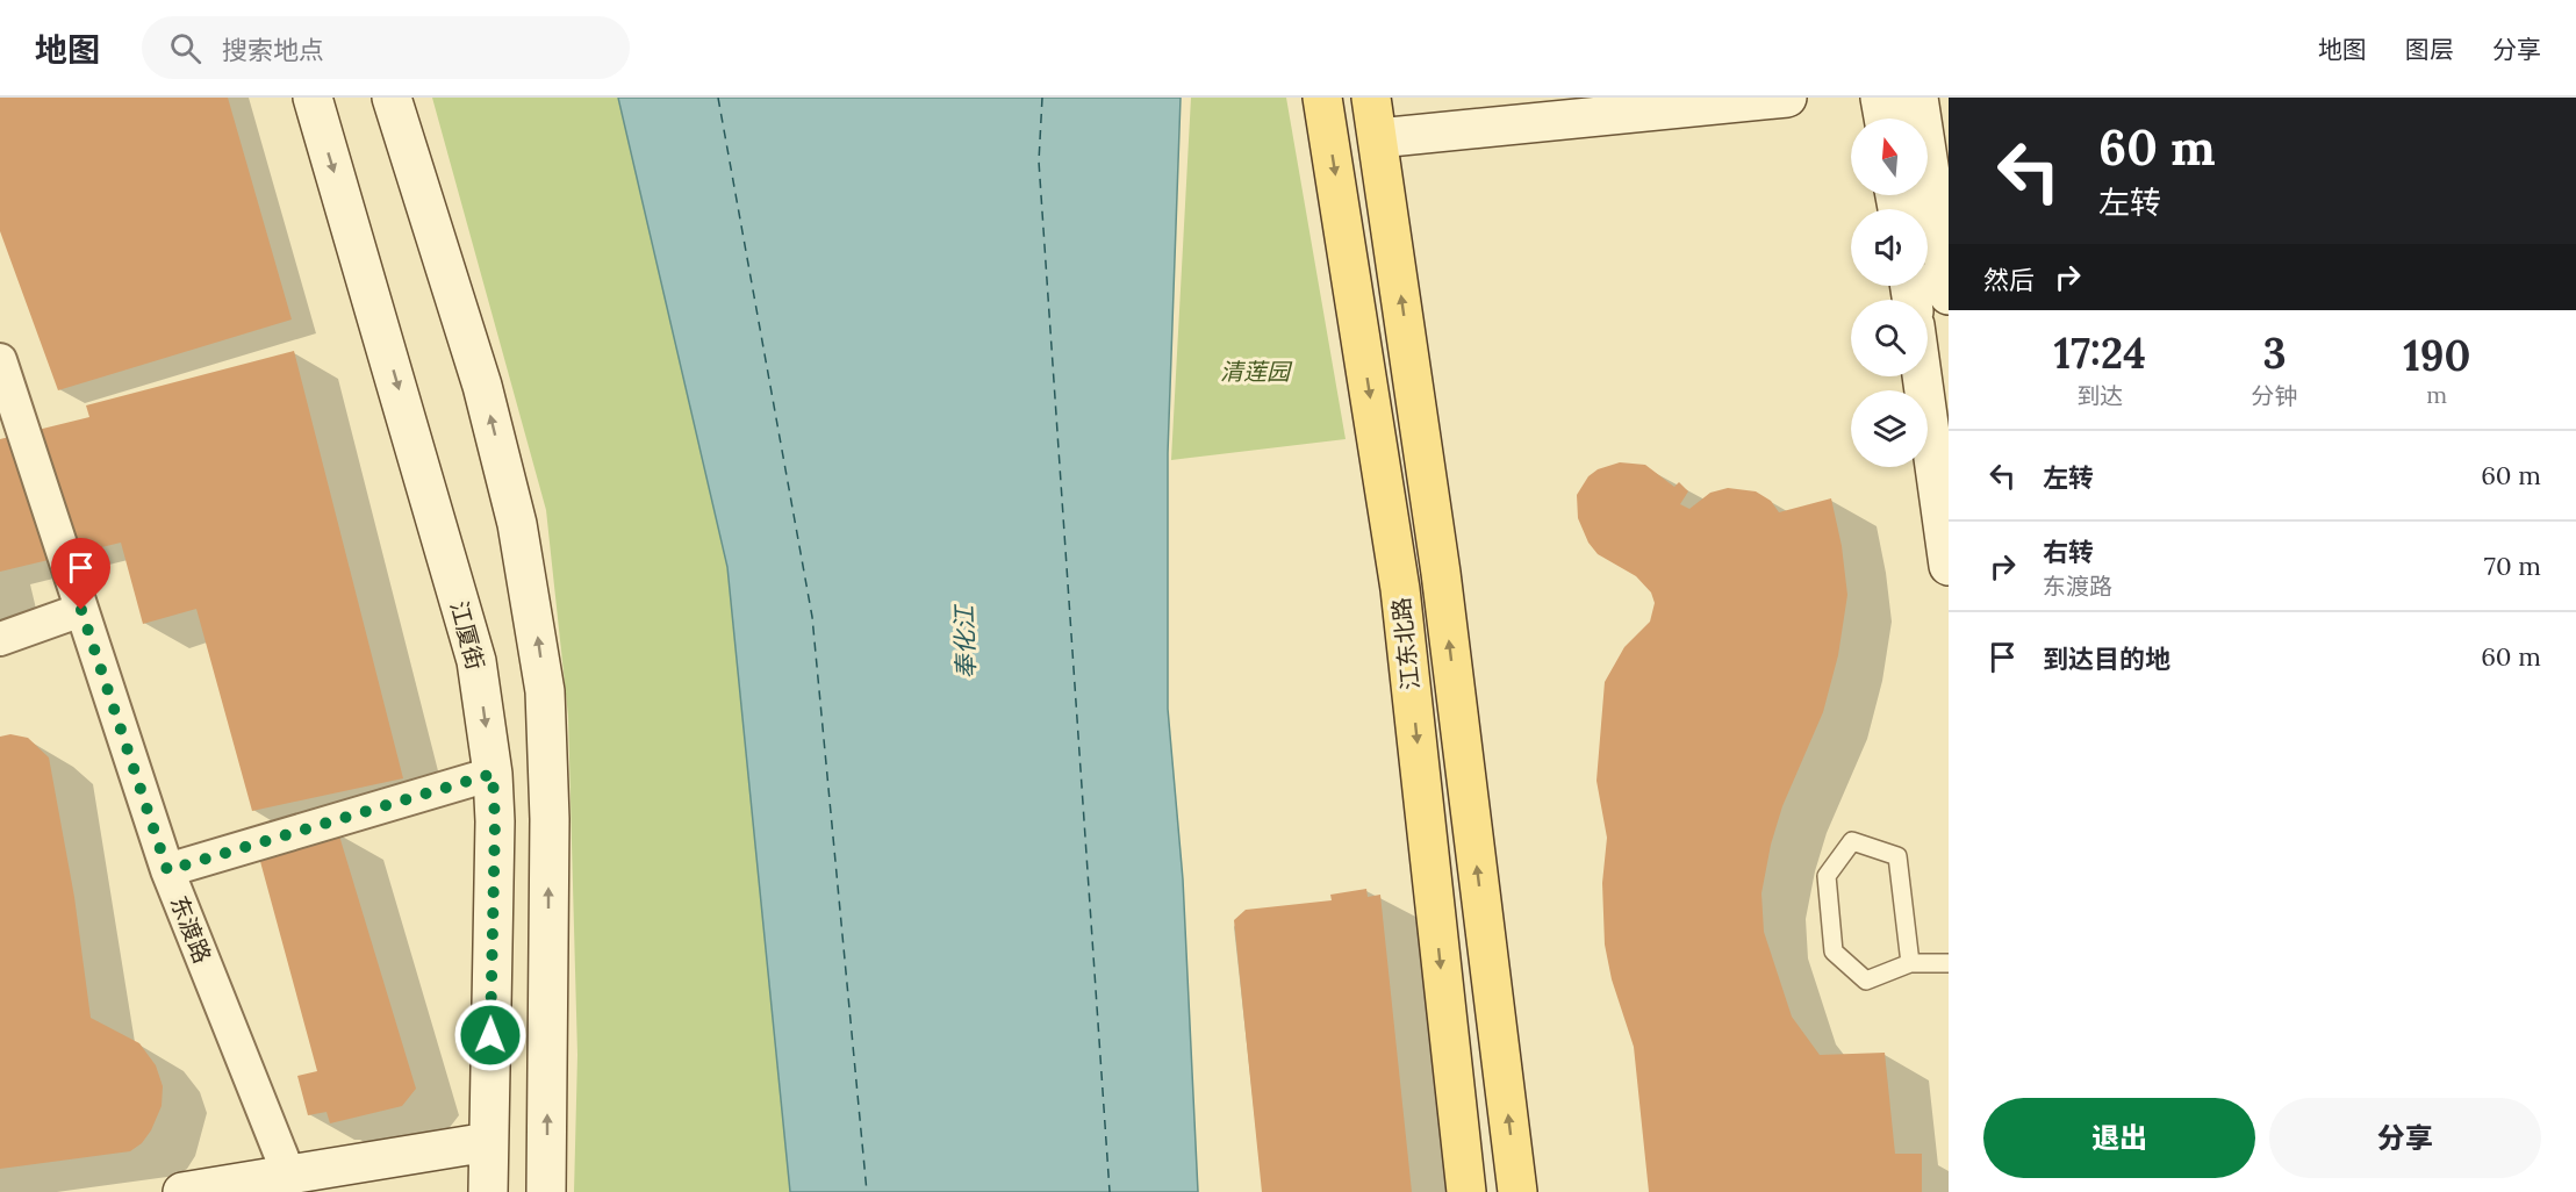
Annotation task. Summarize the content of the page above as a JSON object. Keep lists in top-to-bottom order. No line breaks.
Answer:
{"streets":{"main road":["江厦街","江东北路"],"street":["东渡路"]},"water":["奉化江"],"parks":["清莲园"],"north":"top","page":{"header":"地图","search":"搜索地点","nav":["地图","图层","分享"],"turn":["60 m","左转"],"then":"然后","eta":["17:24","到达","3","分钟","190","m"],"list":[{"name":"左转","value":"60 m"},{"name":"右转","note":"东渡路","value":"70 m"},{"name":"到达目的地","value":"60 m"}],"buttons":["退出","分享"]}}
